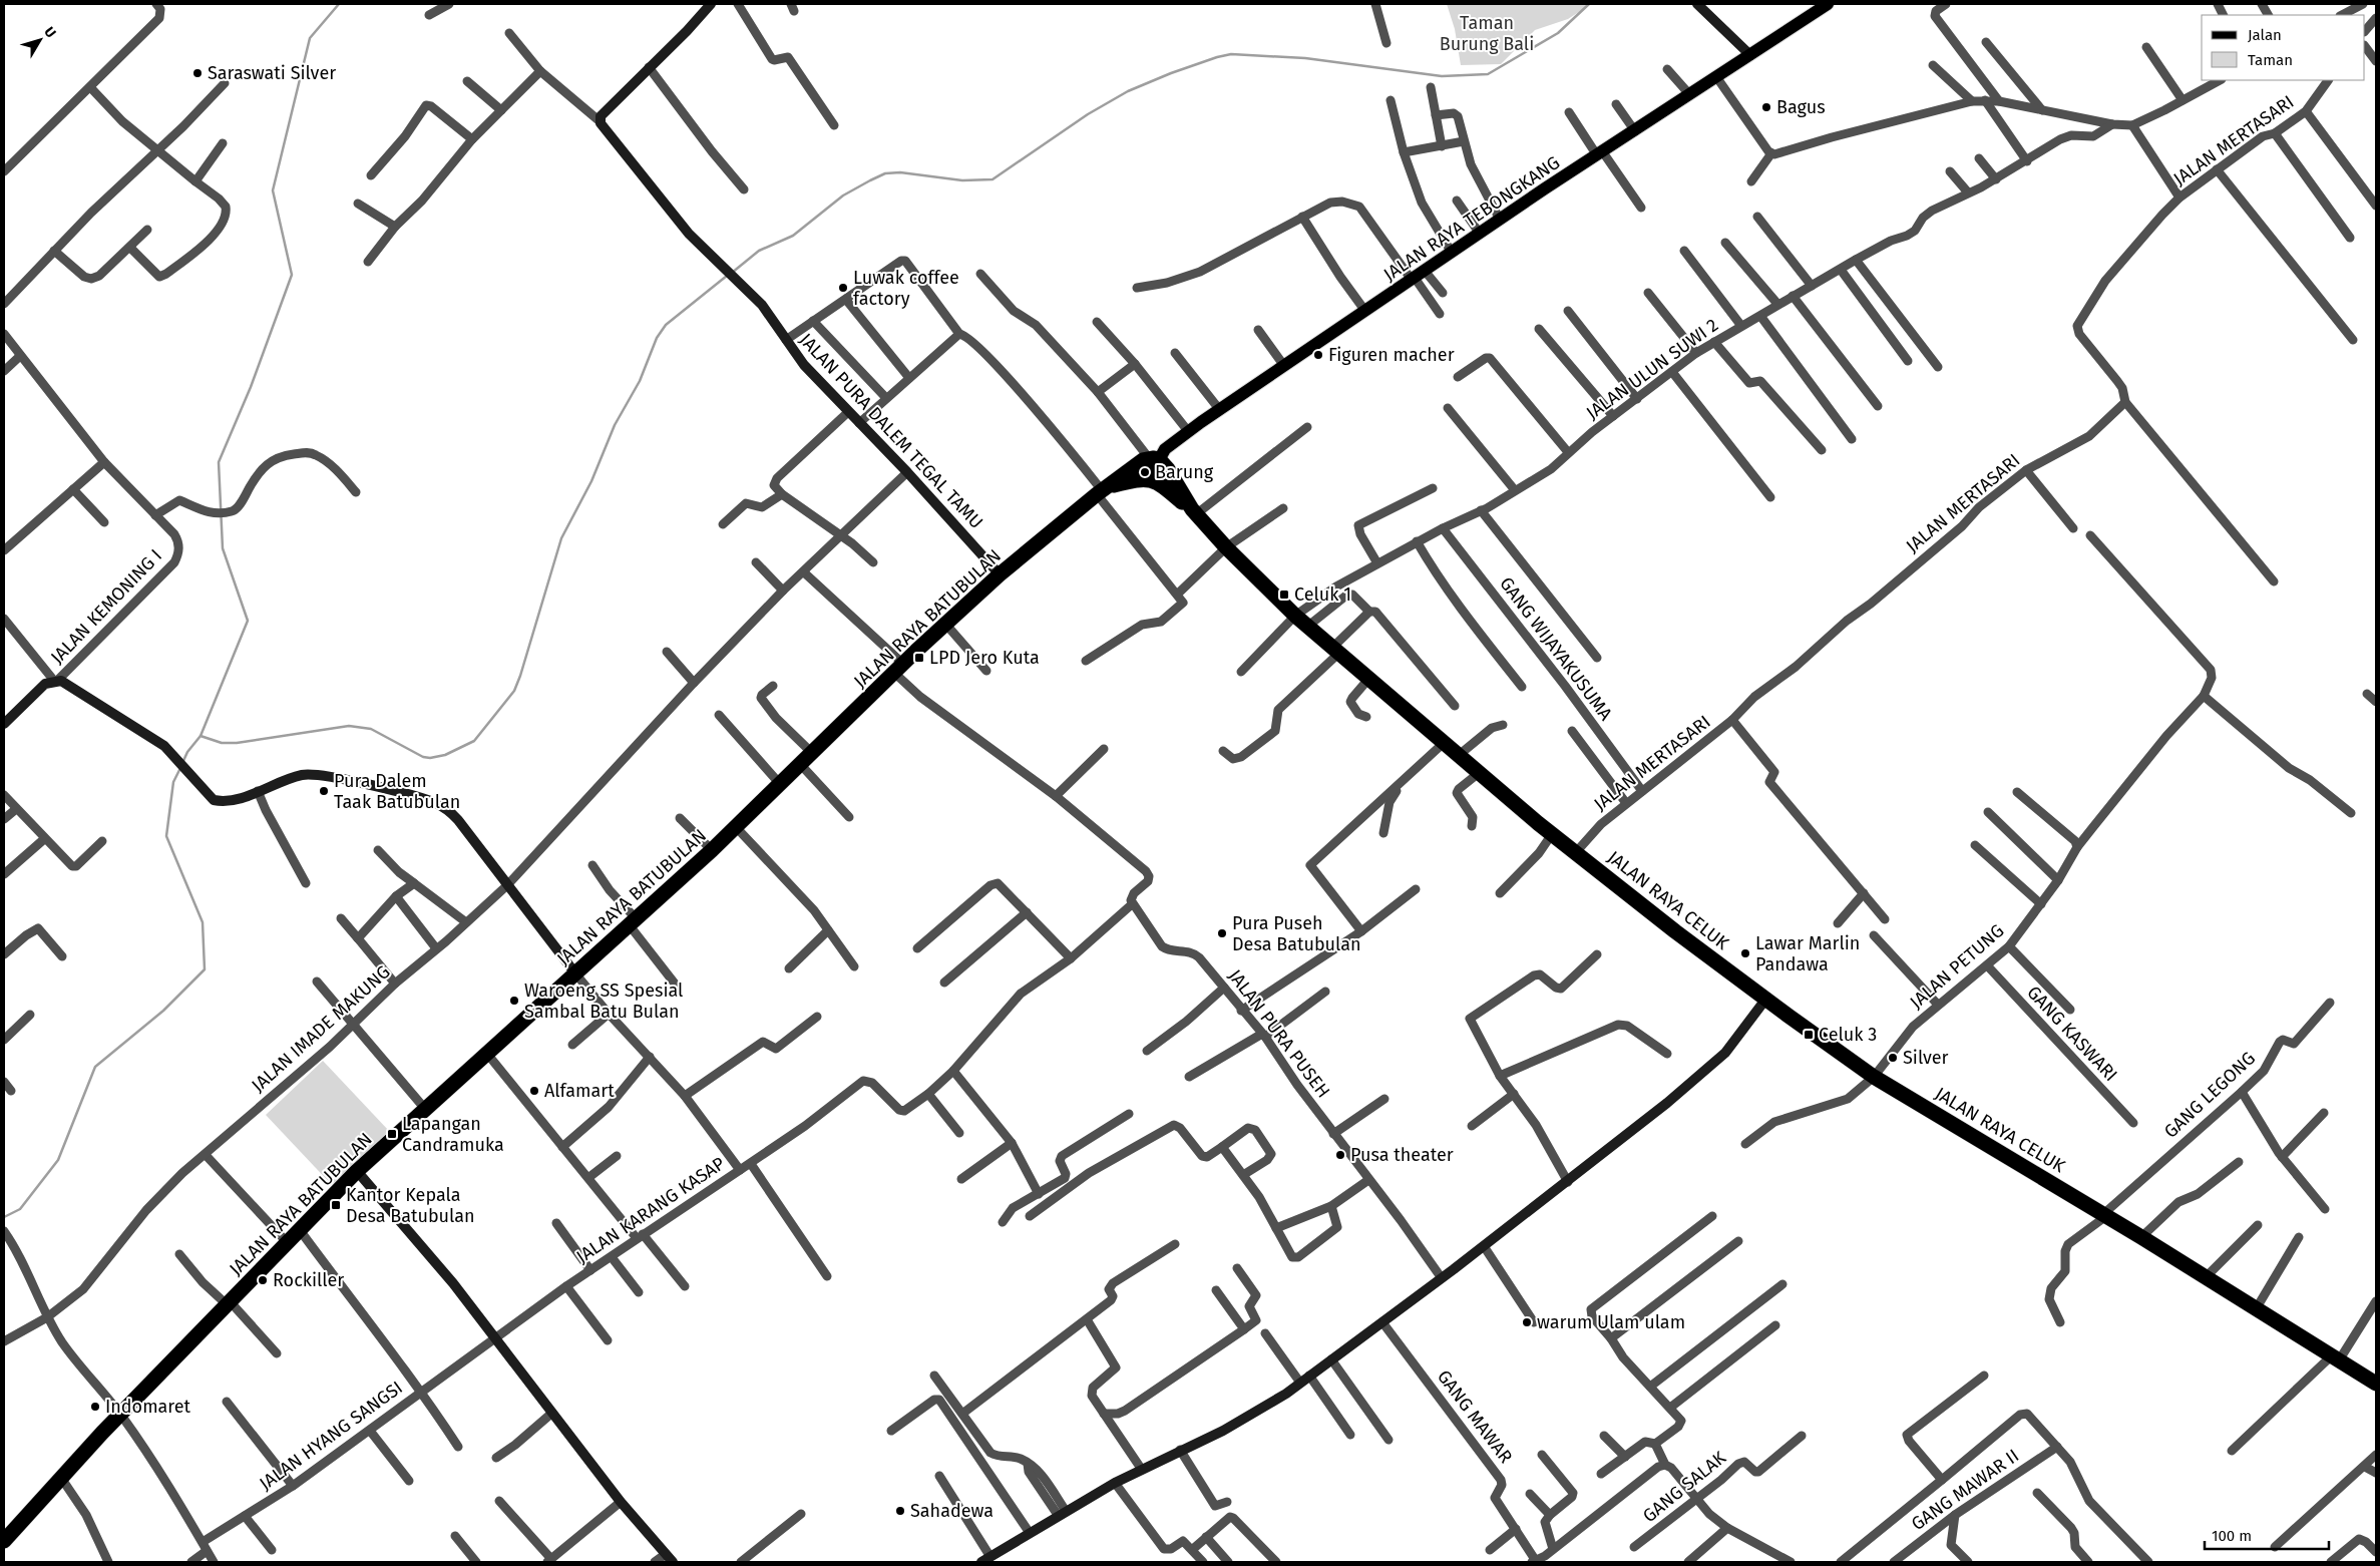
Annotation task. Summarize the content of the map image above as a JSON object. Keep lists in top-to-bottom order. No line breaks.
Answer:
{"streets":{"highway":["JALAN RAYA BATUBULAN","JALAN RAYA CELUK"],"main road":["JALAN RAYA TEBONGKANG"],"street":["JALAN MERTASARI","JALAN ULUN SUWI 2","JALAN PURA DALEM TEGAL TAMU","JALAN KEMONING I","GANG WIJAYAKUSUMA","JALAN PETUNG","JALAN IMADE MAKUNG","JALAN PURA PUSEH","GANG KASWARI","GANG LEGONG","JALAN KARANG KASAP","GANG MAWAR","JALAN HYANG SANGSI","GANG SALAK","GANG MAWAR II"]},"crossings":[["JALAN MERTASARI","GANG WIJAYAKUSUMA"],["JALAN MERTASARI","JALAN RAYA CELUK"],["JALAN RAYA TEBONGKANG","JALAN RAYA BATUBULAN"],["JALAN RAYA TEBONGKANG","JALAN RAYA CELUK"],["JALAN ULUN SUWI 2","GANG WIJAYAKUSUMA"],["JALAN ULUN SUWI 2","JALAN RAYA CELUK"],["JALAN PURA DALEM TEGAL TAMU","JALAN RAYA BATUBULAN"],["JALAN PURA DALEM TEGAL TAMU","JALAN IMADE MAKUNG"],["JALAN RAYA BATUBULAN","JALAN RAYA CELUK"],["JALAN RAYA BATUBULAN","JALAN KARANG KASAP"],["JALAN RAYA CELUK","JALAN PETUNG"],["JALAN RAYA CELUK","GANG LEGONG"],["JALAN PETUNG","GANG KASWARI"],["JALAN KARANG KASAP","JALAN HYANG SANGSI"]],"parks":["Taman Burung Bali"],"places":{"other":["Saraswati Silver","Bagus","Luwak coffee factory","Figuren macher","Barung","Pura Dalem Taak Batubulan","Pura Puseh Desa Batubulan","Lawar Marlin Pandawa","Waroeng SS Spesial Sambal Batu Bulan","Silver","Alfamart","Pusa theater","Rockiller","warum Ulam ulam","Indomaret","Sahadewa"],"transit":["Celuk 1","LPD Jero Kuta","Celuk 3","Lapangan Candramuka","Kantor Kepala Desa Batubulan"]},"legend":["Jalan","Taman"],"scale_bar":"100 m","north":"top right"}
